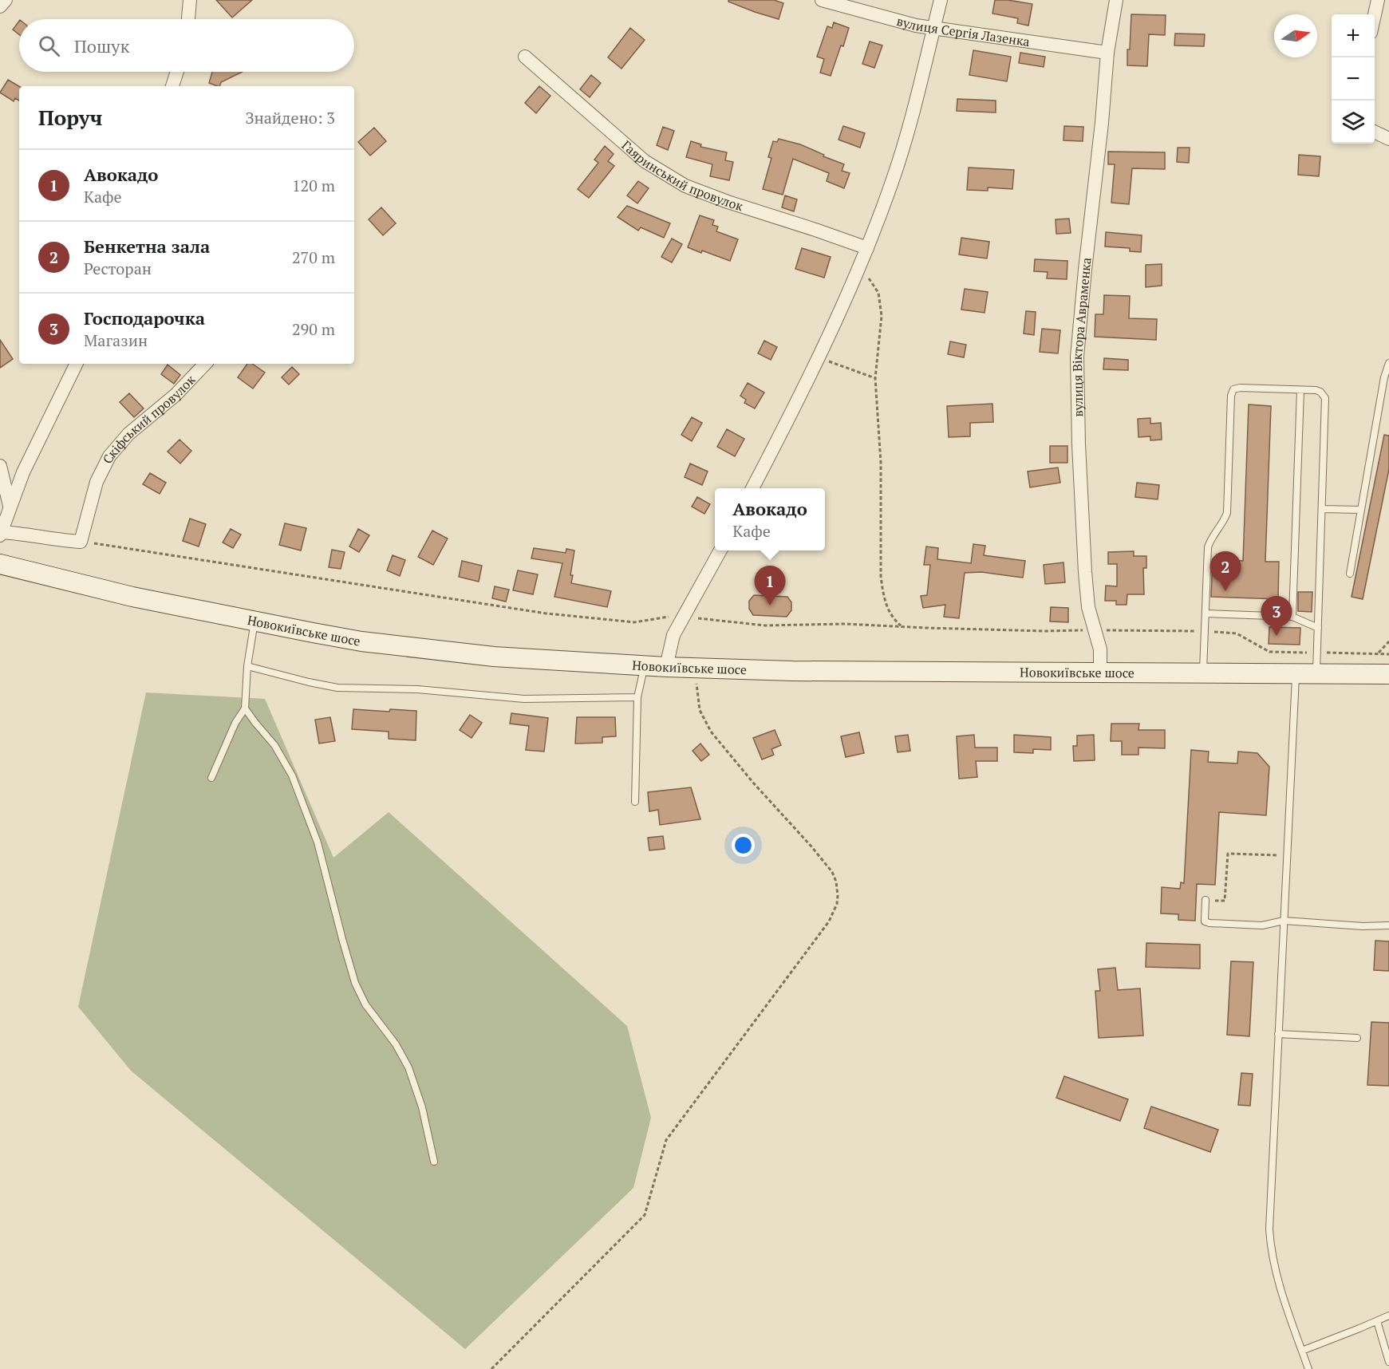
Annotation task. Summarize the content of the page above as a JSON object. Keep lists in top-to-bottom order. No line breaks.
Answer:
{"streets":{"main road":["Новокиївське шосе"],"street":["вулиця Сергія Лазенка","Гаяринський провулок","вулиця Віктора Авраменка","Скіфський провулок"]},"crossings":[["вулиця Сергія Лазенка","вулиця Віктора Авраменка"],["вулиця Віктора Авраменка","Новокиївське шосе"]],"north":"right","page":{"map_buttons":["+","−"],"search":"Пошук","heading":["Поруч","Знайдено: 3"],"list":[{"mark":"1","name":"Авокадо","note":"Кафе","value":"120 m"},{"mark":"2","name":"Бенкетна зала","note":"Ресторан","value":"270 m"},{"mark":"3","name":"Господарочка","note":"Магазин","value":"290 m"}],"popup":["Авокадо","Кафе"],"pins":["2","1","3"]}}
